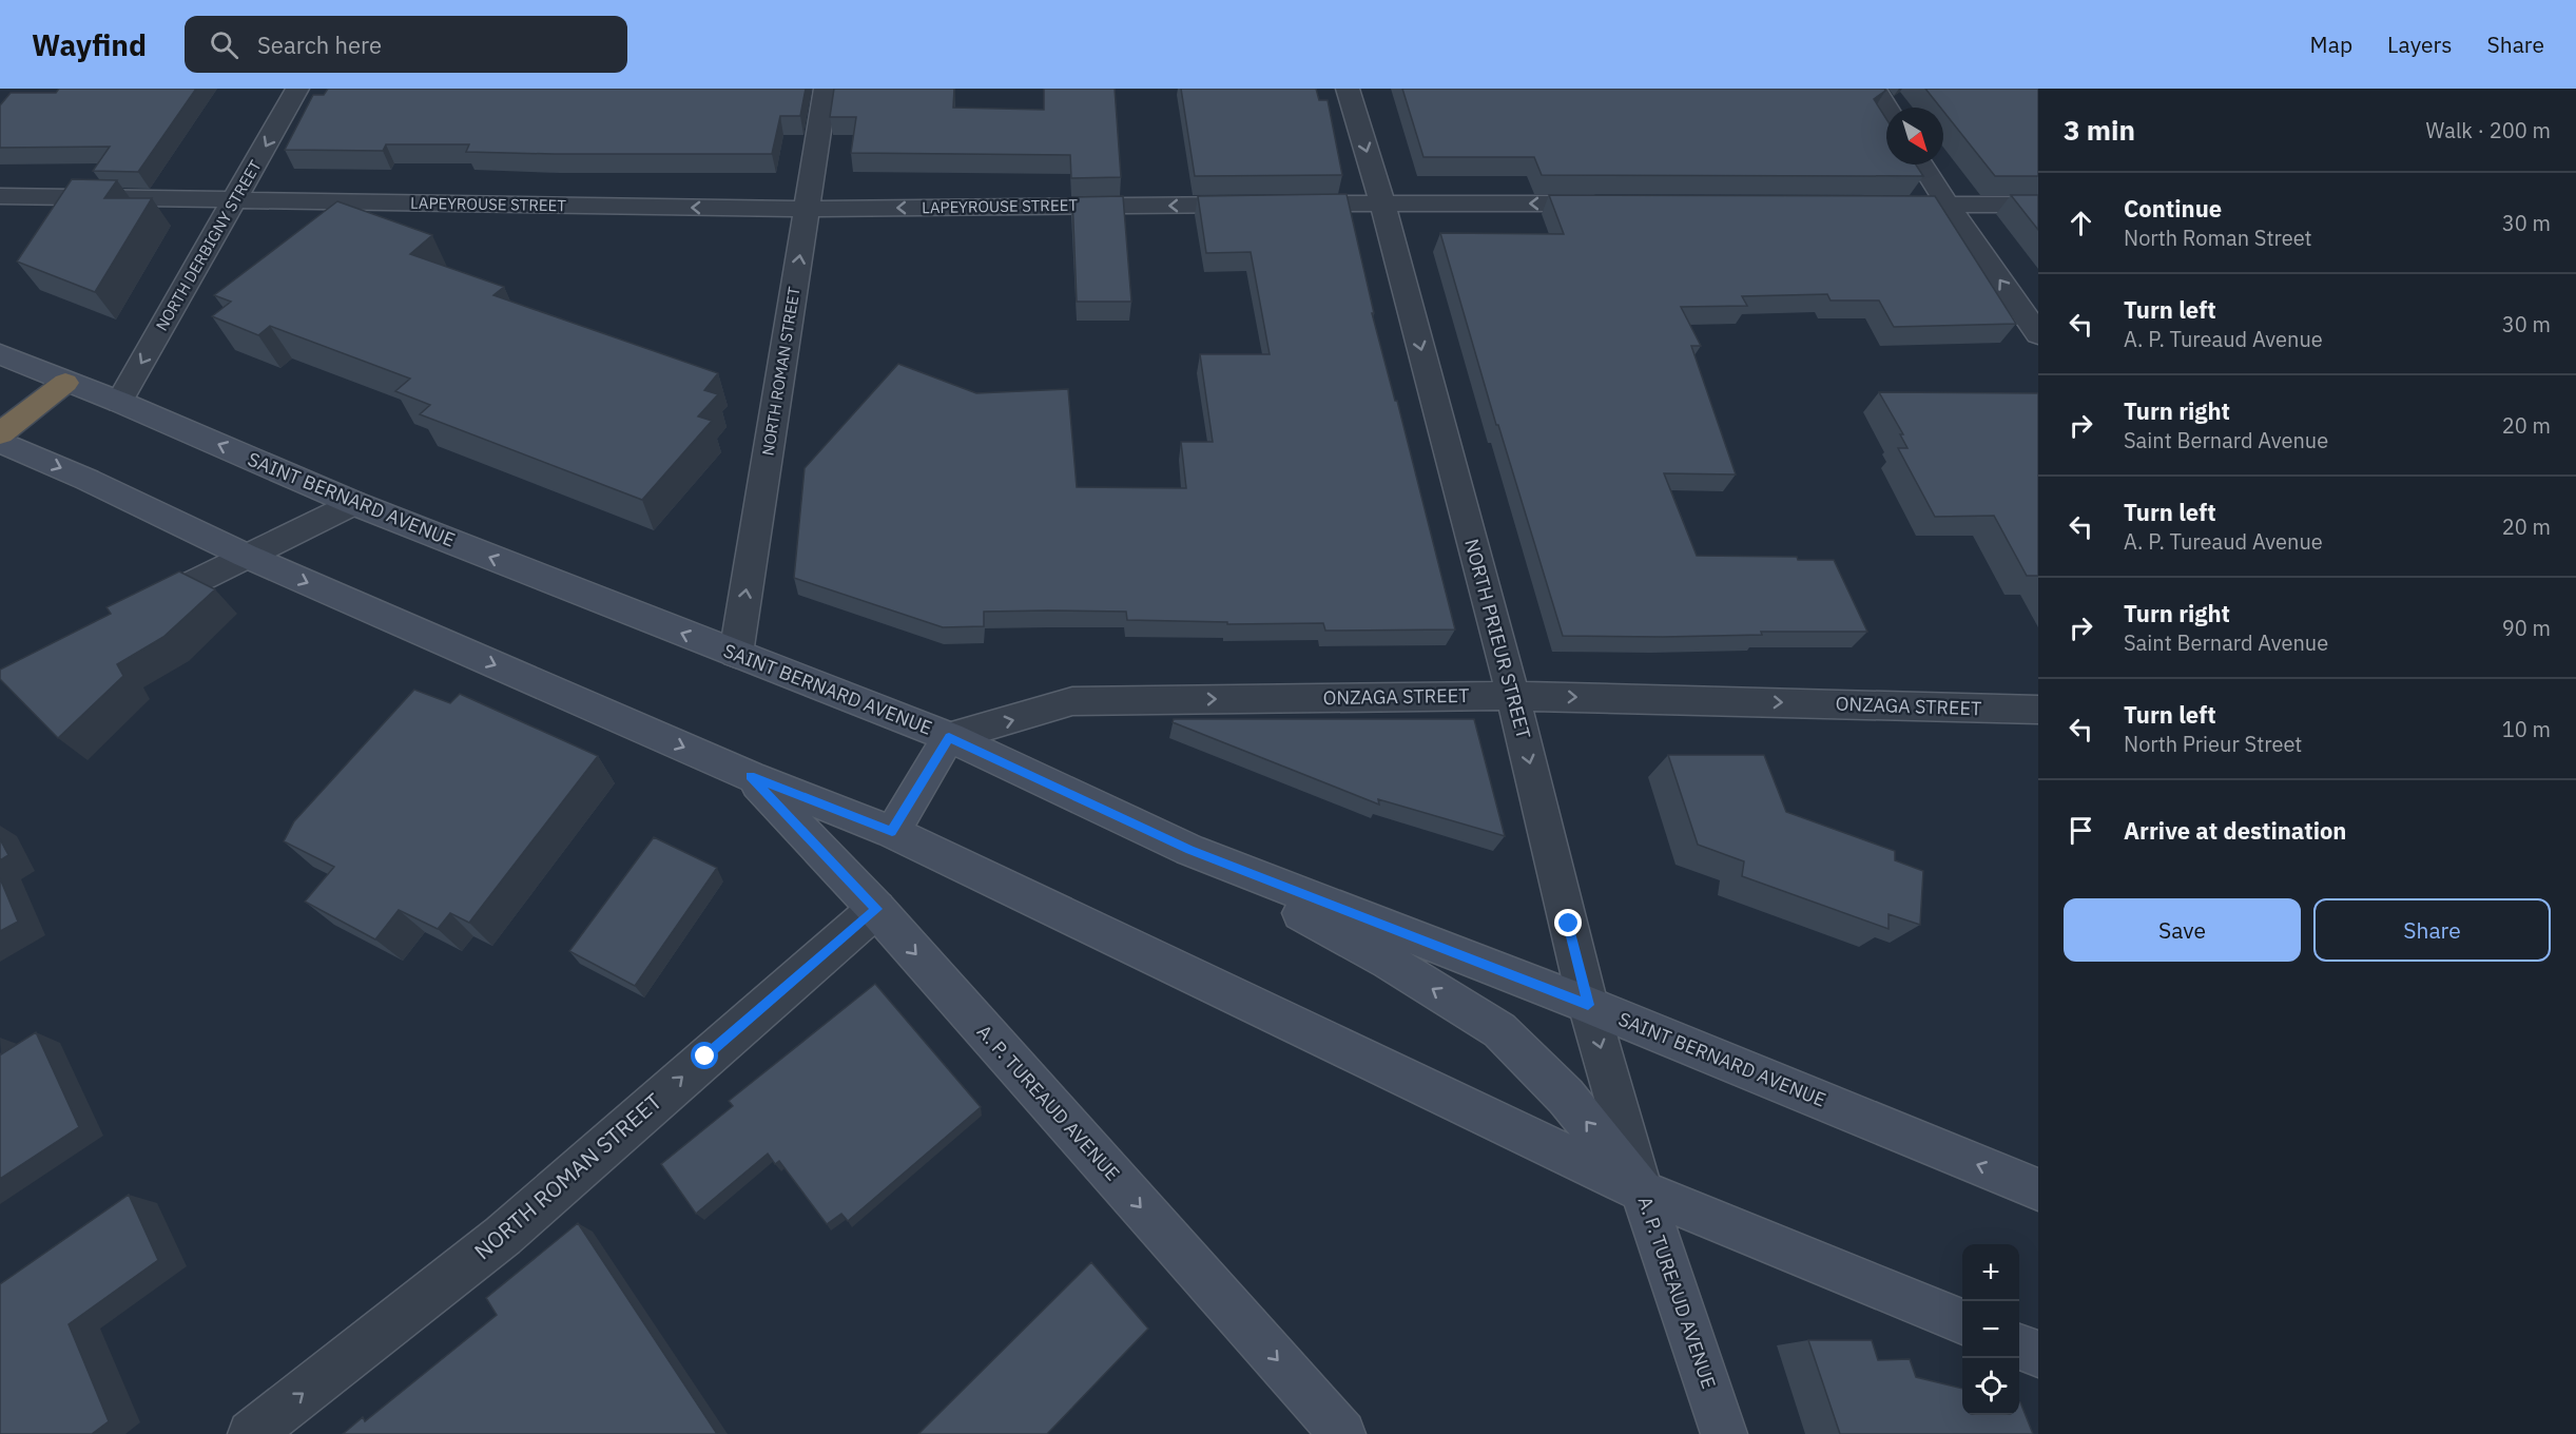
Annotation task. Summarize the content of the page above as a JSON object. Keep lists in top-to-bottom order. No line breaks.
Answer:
{"streets":{"street":["LAPEYROUSE STREET","NORTH DERBIGNY STREET","NORTH ROMAN STREET","SAINT BERNARD AVENUE","NORTH PRIEUR STREET","ONZAGA STREET","A. P. TUREAUD AVENUE"]},"crossings":[["LAPEYROUSE STREET","NORTH DERBIGNY STREET"],["LAPEYROUSE STREET","NORTH ROMAN STREET"],["LAPEYROUSE STREET","NORTH PRIEUR STREET"],["NORTH DERBIGNY STREET","SAINT BERNARD AVENUE"],["NORTH ROMAN STREET","SAINT BERNARD AVENUE"],["NORTH ROMAN STREET","A. P. TUREAUD AVENUE"],["SAINT BERNARD AVENUE","NORTH PRIEUR STREET"],["SAINT BERNARD AVENUE","ONZAGA STREET"],["SAINT BERNARD AVENUE","A. P. TUREAUD AVENUE"],["NORTH PRIEUR STREET","ONZAGA STREET"],["NORTH PRIEUR STREET","A. P. TUREAUD AVENUE"]],"one_way":["LAPEYROUSE STREET","NORTH DERBIGNY STREET","NORTH ROMAN STREET","NORTH PRIEUR STREET","ONZAGA STREET"],"north":"bottom right","page":{"header":"Wayfind","search":"Search here","nav":["Map","Layers","Share"],"heading":["3 min","Walk · 200 m"],"list":[["Continue","North Roman Street","30 m"],["Turn left","A. P. Tureaud Avenue","30 m"],["Turn right","Saint Bernard Avenue","20 m"],["Turn left","A. P. Tureaud Avenue","20 m"],["Turn right","Saint Bernard Avenue","90 m"],["Turn left","North Prieur Street","10 m"],"Arrive at destination"],"buttons":["Save","Share"],"map_buttons":["+","−"]}}
